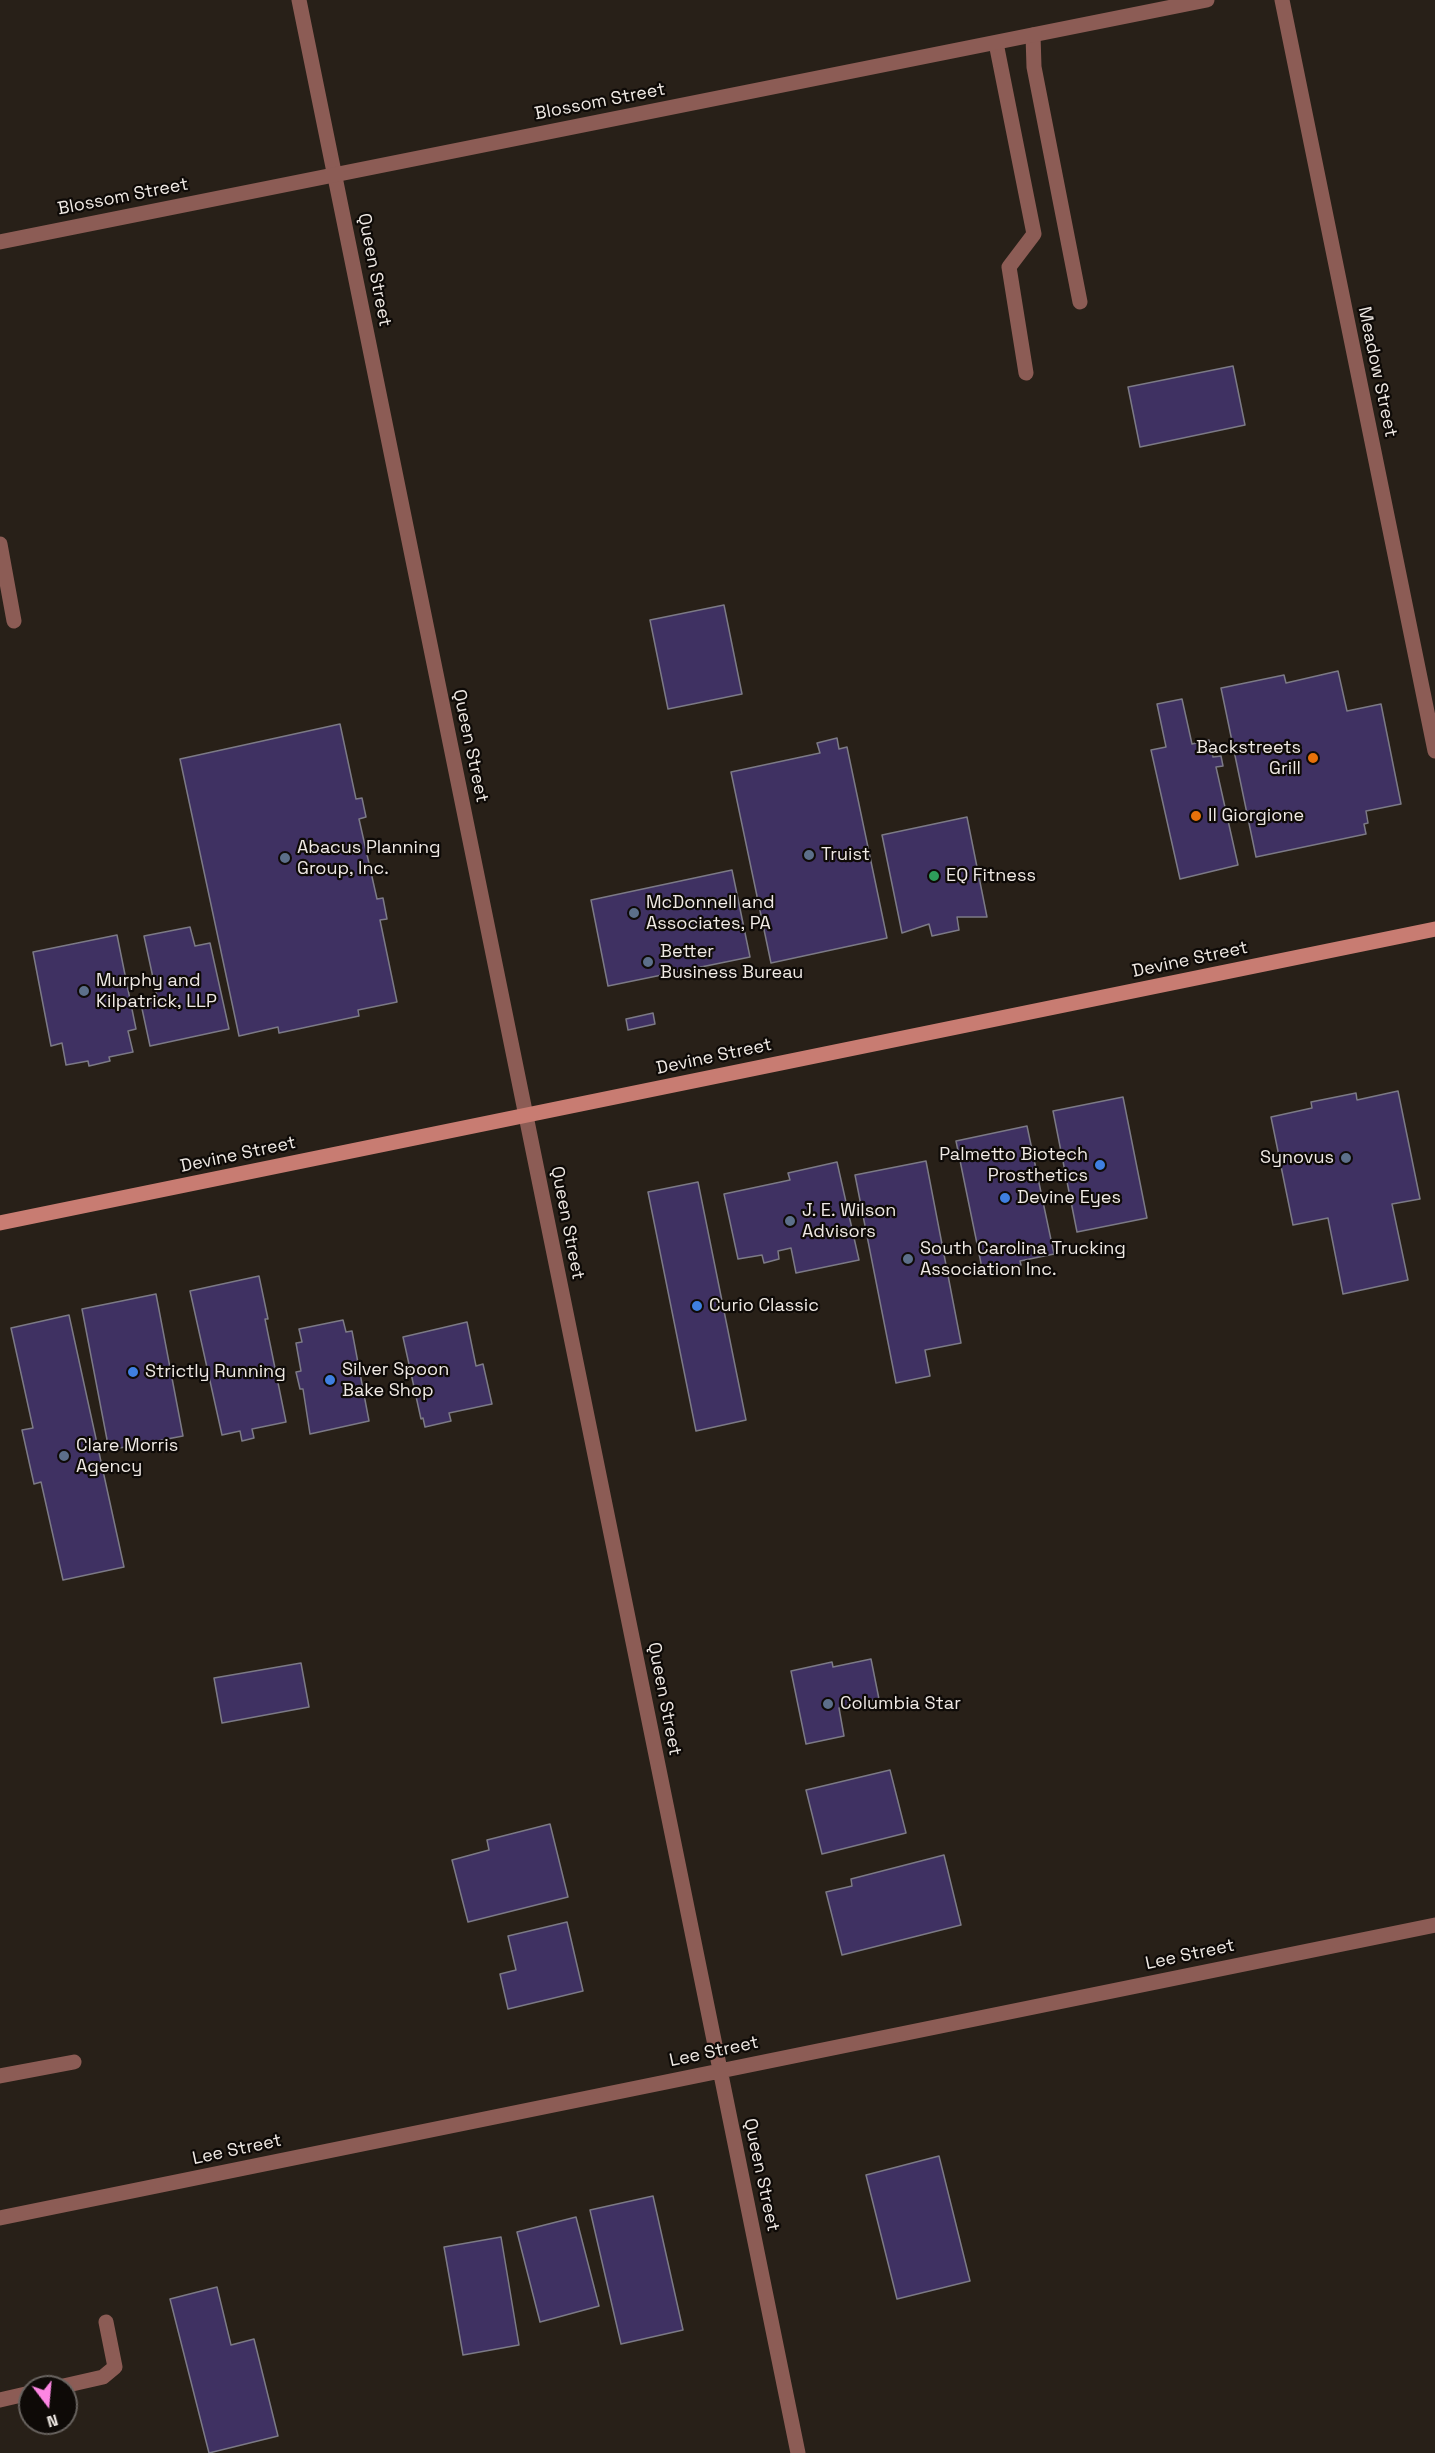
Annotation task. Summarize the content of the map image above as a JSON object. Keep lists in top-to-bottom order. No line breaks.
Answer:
{"streets":{"main road":["Devine Street"],"street":["Blossom Street","Queen Street","Meadow Street","Lee Street"]},"crossings":[["Blossom Street","Queen Street"],["Queen Street","Devine Street"],["Queen Street","Lee Street"]],"places":["Backstreets Grill","Il Giorgione","Truist","Abacus Planning Group, Inc.","EQ Fitness","McDonnell and Associates, PA","Better Business Bureau","Murphy and Kilpatrick, LLP","Synovus","Palmetto Biotech Prosthetics","Devine Eyes","J. E. Wilson Advisors","South Carolina Trucking Association Inc.","Curio Classic","Strictly Running","Silver Spoon Bake Shop","Clare Morris Agency","Columbia Star"],"north":"bottom"}
